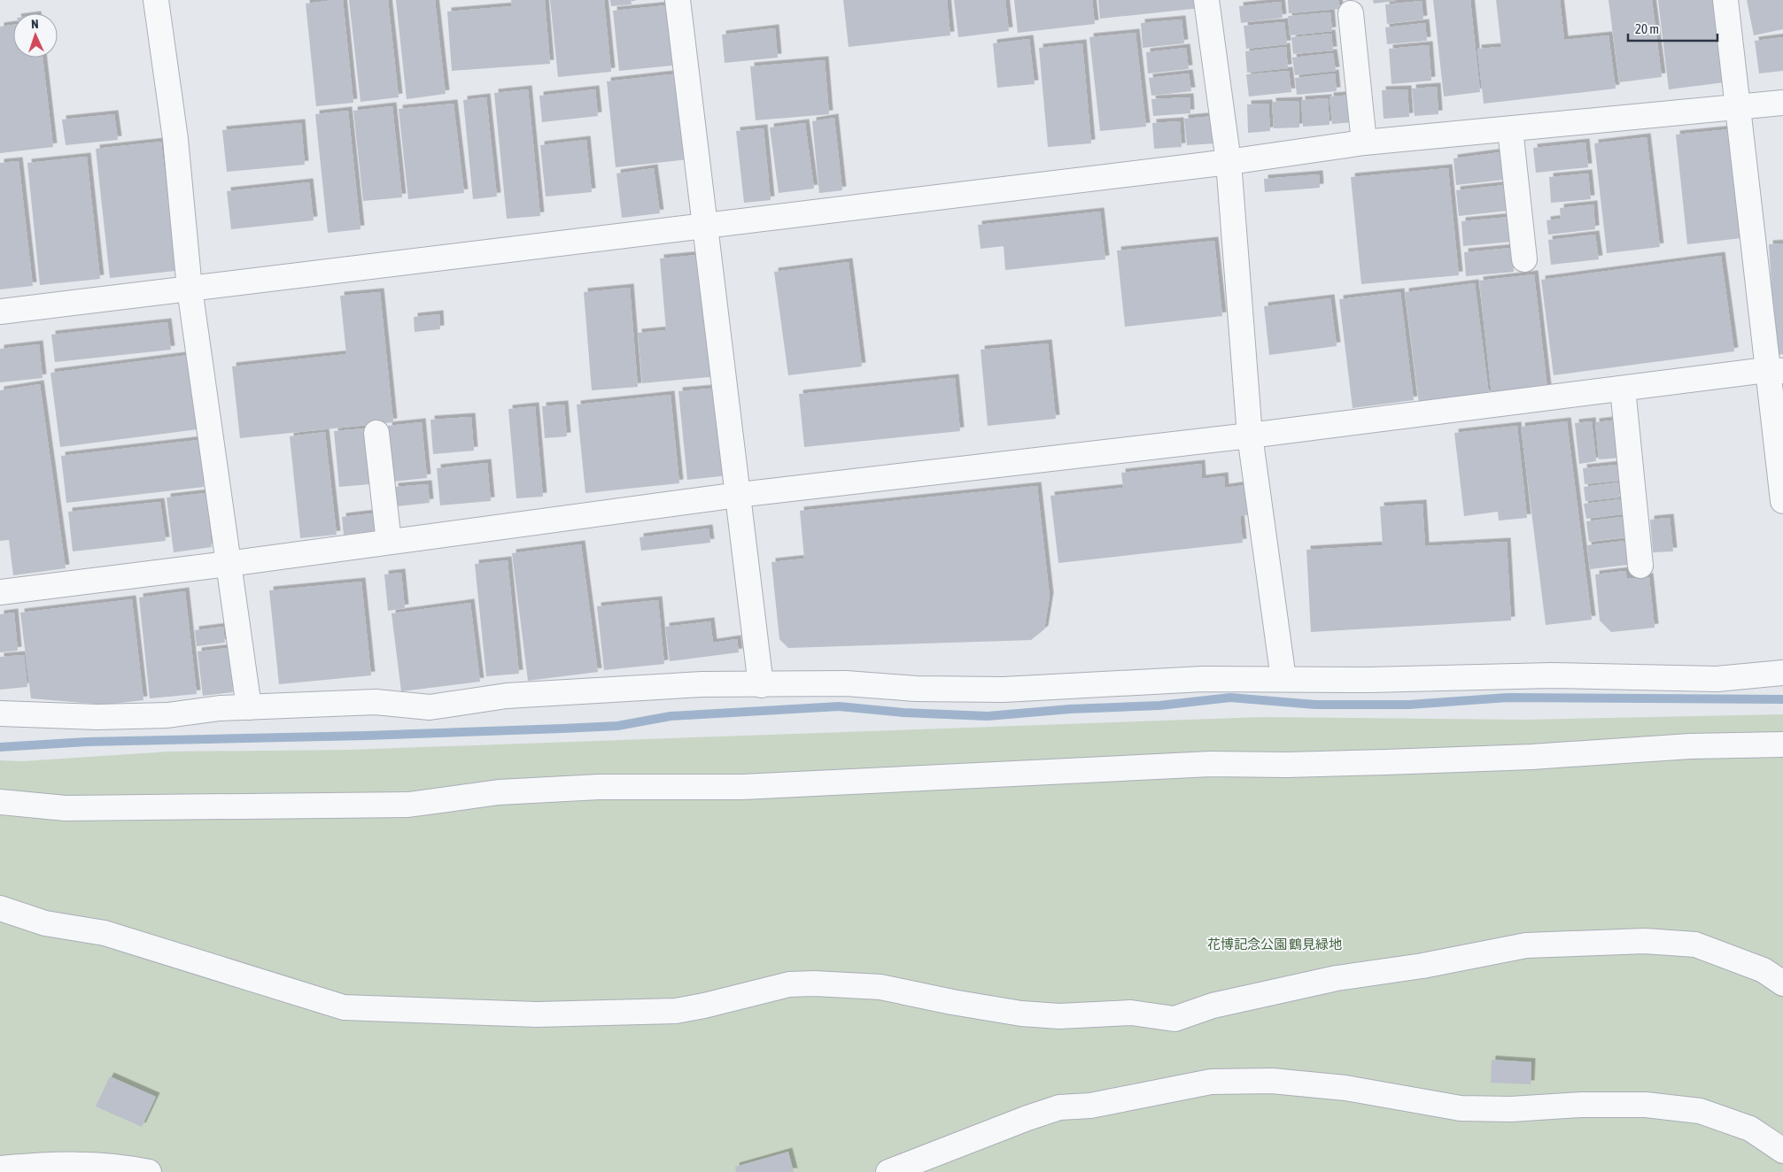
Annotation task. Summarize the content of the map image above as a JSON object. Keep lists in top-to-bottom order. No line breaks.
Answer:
{"parks":["花博記念公園 鶴見緑地"],"scale_bar":"20 m","north":"top"}
